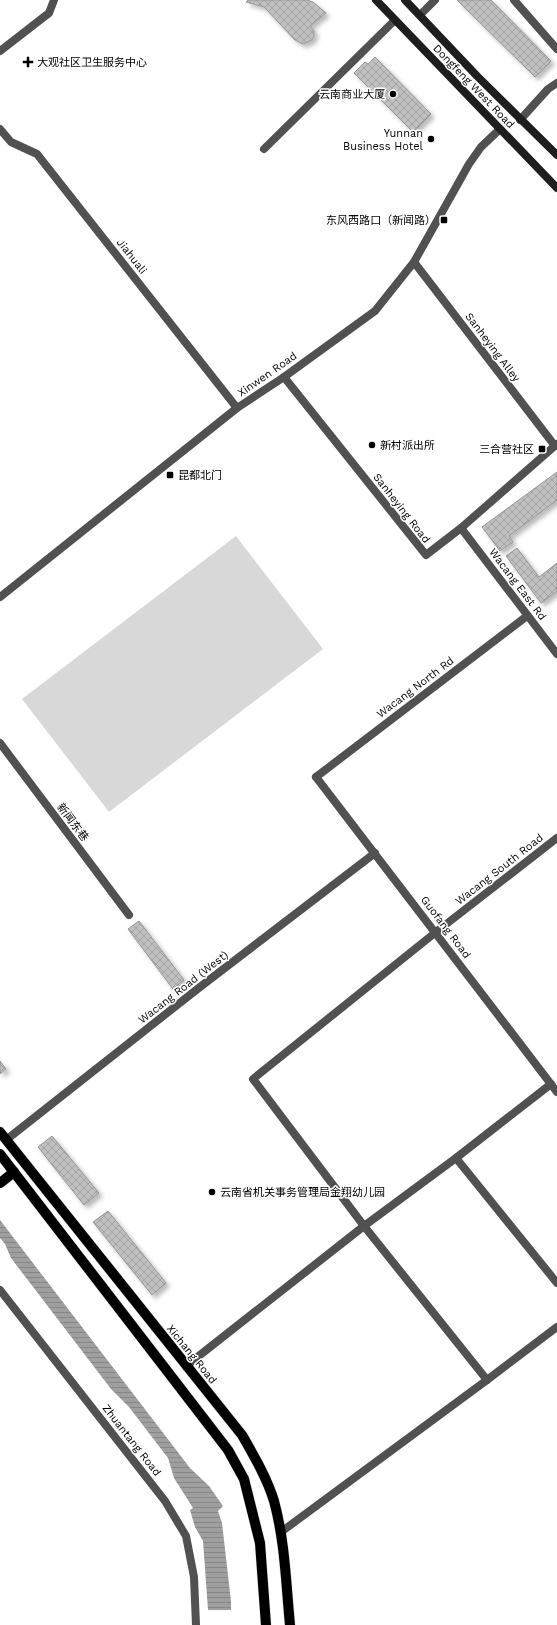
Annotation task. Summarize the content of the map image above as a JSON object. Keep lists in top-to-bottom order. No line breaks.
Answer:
{"streets":{"main road":["Dongfeng West Road","Xichang Road"],"street":["Jiahuali","Sanheying Alley","Xinwen Road","Sanheying Road","Wacang East Rd","Wacang North Rd","新闻东巷","Wacang South Road","Guofang Road","Wacang Road (West)","Zhuantang Road"]},"crossings":[["Dongfeng West Road","Xinwen Road"],["Jiahuali","Xinwen Road"],["Sanheying Alley","Xinwen Road"],["Sanheying Alley","Sanheying Road"],["Xinwen Road","Sanheying Road"],["Sanheying Road","Wacang East Rd"],["Wacang East Rd","Wacang North Rd"],["Wacang North Rd","Guofang Road"],["Wacang South Road","Guofang Road"],["Guofang Road","Wacang Road (West)"],["Wacang Road (West)","Xichang Road"]],"places":{"health":["大观社区卫生服务中心"],"other":["云南商业大厦","Yunnan Business Hotel","新村派出所","云南省机关事务管理局金翔幼儿园"],"transit":["东风西路口（新闻路）","三合营社区","昆都北门"]}}
